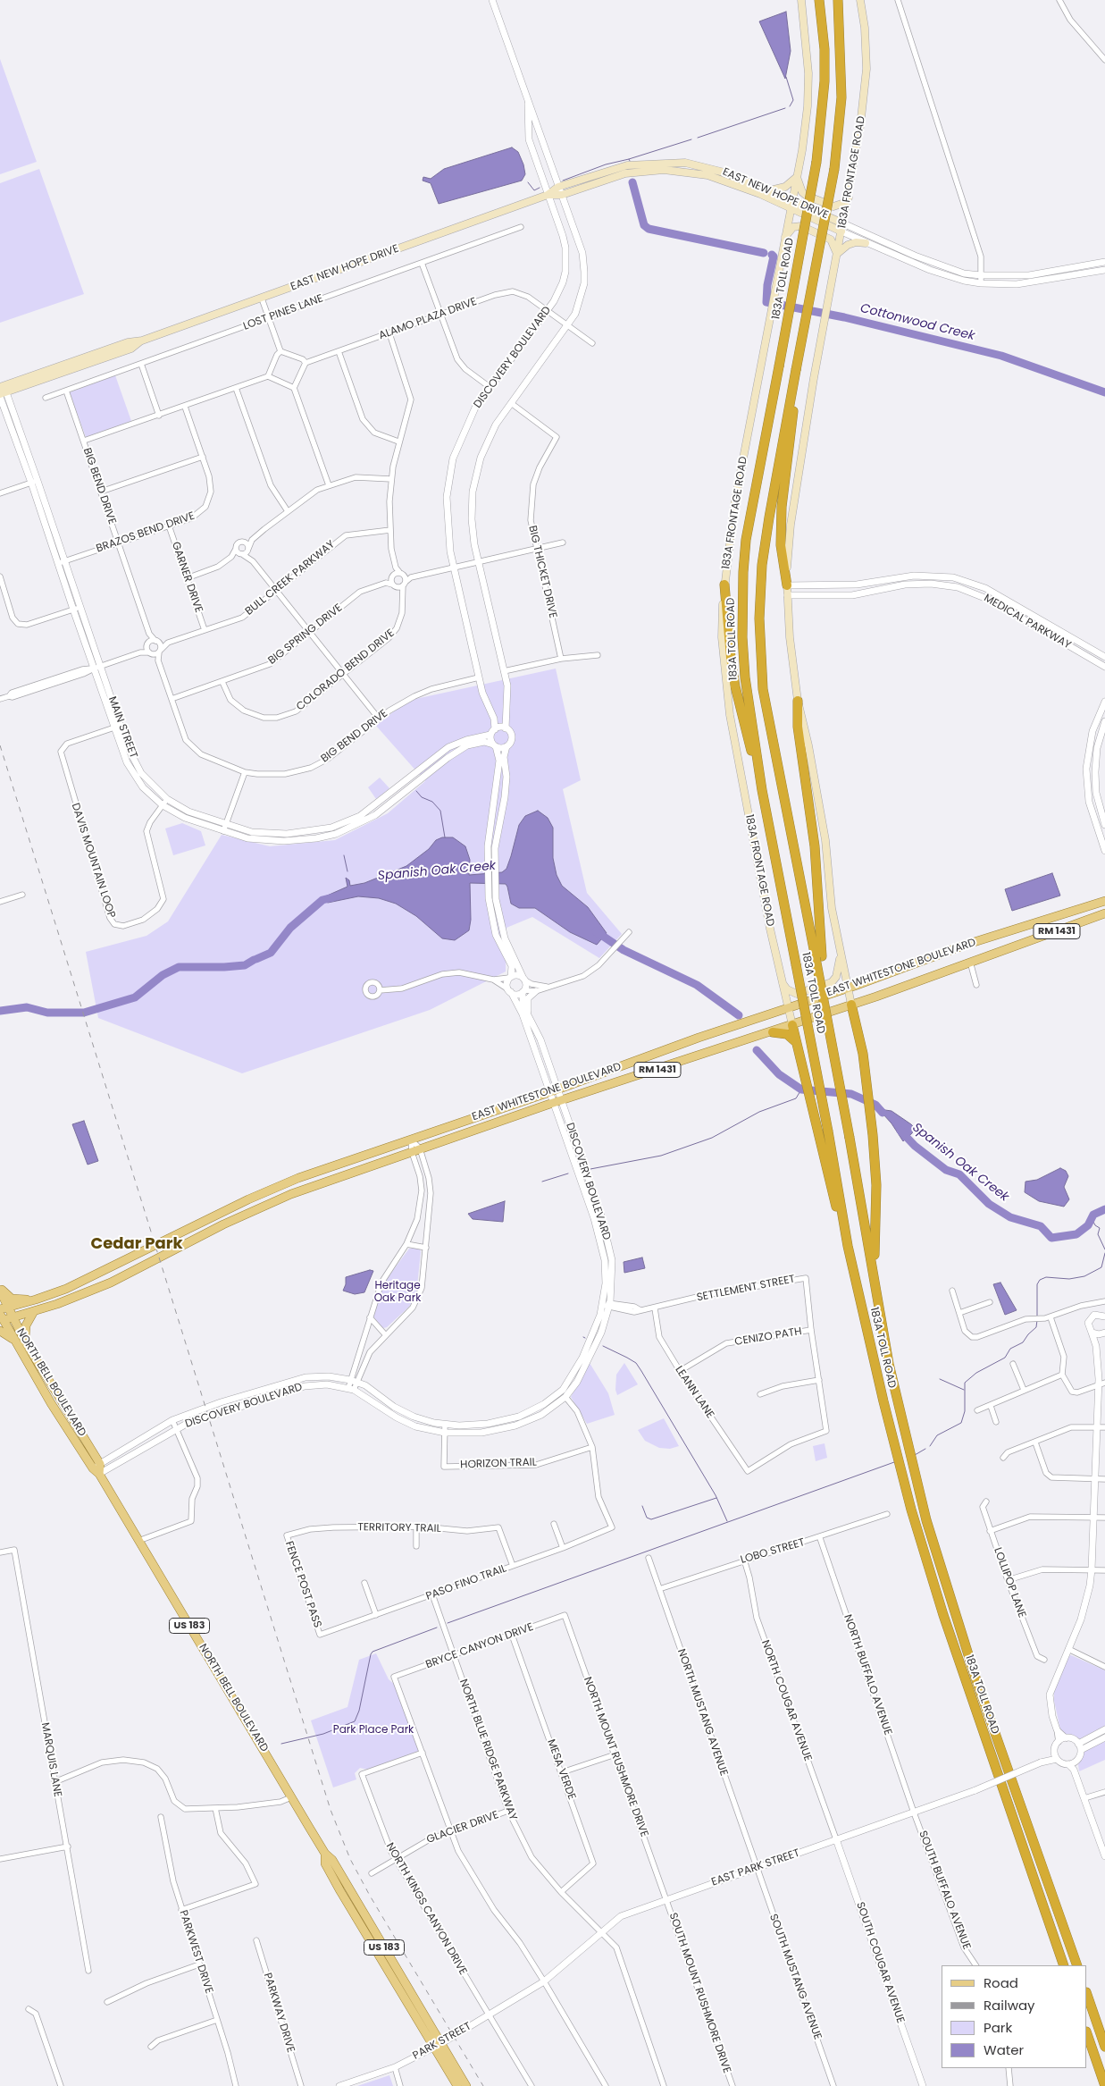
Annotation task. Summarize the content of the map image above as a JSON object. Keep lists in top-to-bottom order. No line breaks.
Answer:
{"streets":{"highway":["183A TOLL ROAD"],"main road":["183A FRONTAGE ROAD","EAST NEW HOPE DRIVE","RM 1431","EAST WHITESTONE BOULEVARD","NORTH BELL BOULEVARD","US 183"],"street":["LOST PINES LANE","ALAMO PLAZA DRIVE","DISCOVERY BOULEVARD","BIG BEND DRIVE","BRAZOS BEND DRIVE","BIG THICKET DRIVE","GARNER DRIVE","BULL CREEK PARKWAY","MEDICAL PARKWAY","BIG SPRING DRIVE","COLORADO BEND DRIVE","MAIN STREET","DAVIS MOUNTAIN LOOP","SETTLEMENT STREET","CENIZO PATH","LEANN LANE","HORIZON TRAIL","TERRITORY TRAIL","LOBO STREET","PASO FINO TRAIL","LOLLIPOP LANE","FENCE POST PASS","BRYCE CANYON DRIVE","NORTH BUFFALO AVENUE","NORTH COUGAR AVENUE","NORTH MUSTANG AVENUE","NORTH BLUE RIDGE PARKWAY","NORTH MOUNT RUSHMORE DRIVE","MARQUIS LANE","MESA VERDE","GLACIER DRIVE","EAST PARK STREET","SOUTH BUFFALO AVENUE","NORTH KINGS CANYON DRIVE","PARKWEST DRIVE","SOUTH COUGAR AVENUE","SOUTH MUSTANG AVENUE","SOUTH MOUNT RUSHMORE DRIVE","PARKWAY DRIVE","PARK STREET"]},"crossings":[["183A FRONTAGE ROAD","EAST NEW HOPE DRIVE"],["183A FRONTAGE ROAD","MEDICAL PARKWAY"],["183A FRONTAGE ROAD","EAST WHITESTONE BOULEVARD"],["EAST NEW HOPE DRIVE","DISCOVERY BOULEVARD"],["EAST NEW HOPE DRIVE","MAIN STREET"],["LOST PINES LANE","BIG BEND DRIVE"],["ALAMO PLAZA DRIVE","DISCOVERY BOULEVARD"],["DISCOVERY BOULEVARD","BIG BEND DRIVE"],["DISCOVERY BOULEVARD","MAIN STREET"],["DISCOVERY BOULEVARD","EAST WHITESTONE BOULEVARD"],["DISCOVERY BOULEVARD","SETTLEMENT STREET"],["DISCOVERY BOULEVARD","NORTH BELL BOULEVARD"],["DISCOVERY BOULEVARD","HORIZON TRAIL"],["BIG BEND DRIVE","BRAZOS BEND DRIVE"],["BIG BEND DRIVE","BULL CREEK PARKWAY"],["BIG BEND DRIVE","BIG SPRING DRIVE"],["BRAZOS BEND DRIVE","GARNER DRIVE"],["BRAZOS BEND DRIVE","MAIN STREET"],["GARNER DRIVE","BULL CREEK PARKWAY"],["BIG SPRING DRIVE","COLORADO BEND DRIVE"],["MAIN STREET","DAVIS MOUNTAIN LOOP"],["EAST WHITESTONE BOULEVARD","NORTH BELL BOULEVARD"],["SETTLEMENT STREET","CENIZO PATH"],["SETTLEMENT STREET","LEANN LANE"],["CENIZO PATH","LEANN LANE"],["NORTH BELL BOULEVARD","US 183"],["NORTH BELL BOULEVARD","PARK STREET"],["HORIZON TRAIL","PASO FINO TRAIL"],["TERRITORY TRAIL","PASO FINO TRAIL"],["TERRITORY TRAIL","FENCE POST PASS"],["LOBO STREET","NORTH BUFFALO AVENUE"],["LOBO STREET","NORTH COUGAR AVENUE"],["LOBO STREET","NORTH MUSTANG AVENUE"],["PASO FINO TRAIL","FENCE POST PASS"],["PASO FINO TRAIL","NORTH BLUE RIDGE PARKWAY"],["US 183","PARK STREET"],["BRYCE CANYON DRIVE","NORTH BLUE RIDGE PARKWAY"],["BRYCE CANYON DRIVE","NORTH MOUNT RUSHMORE DRIVE"],["BRYCE CANYON DRIVE","MESA VERDE"],["BRYCE CANYON DRIVE","NORTH KINGS CANYON DRIVE"],["NORTH BUFFALO AVENUE","EAST PARK STREET"],["NORTH BUFFALO AVENUE","SOUTH BUFFALO AVENUE"],["NORTH COUGAR AVENUE","EAST PARK STREET"],["NORTH COUGAR AVENUE","SOUTH COUGAR AVENUE"],["NORTH MUSTANG AVENUE","EAST PARK STREET"],["NORTH MUSTANG AVENUE","SOUTH MUSTANG AVENUE"],["NORTH BLUE RIDGE PARKWAY","MESA VERDE"],["NORTH BLUE RIDGE PARKWAY","GLACIER DRIVE"],["NORTH BLUE RIDGE PARKWAY","EAST PARK STREET"],["NORTH MOUNT RUSHMORE DRIVE","EAST PARK STREET"],["NORTH MOUNT RUSHMORE DRIVE","SOUTH MOUNT RUSHMORE DRIVE"],["GLACIER DRIVE","NORTH KINGS CANYON DRIVE"],["EAST PARK STREET","SOUTH BUFFALO AVENUE"],["EAST PARK STREET","NORTH KINGS CANYON DRIVE"],["EAST PARK STREET","SOUTH COUGAR AVENUE"],["EAST PARK STREET","SOUTH MUSTANG AVENUE"],["EAST PARK STREET","SOUTH MOUNT RUSHMORE DRIVE"],["EAST PARK STREET","PARK STREET"],["NORTH KINGS CANYON DRIVE","PARK STREET"]],"districts":["Cedar Park"],"water":["Cottonwood Creek","Spanish Oak Creek"],"parks":["Heritage Oak Park","Park Place Park"],"legend":["Road","Railway","Park","Water"]}
